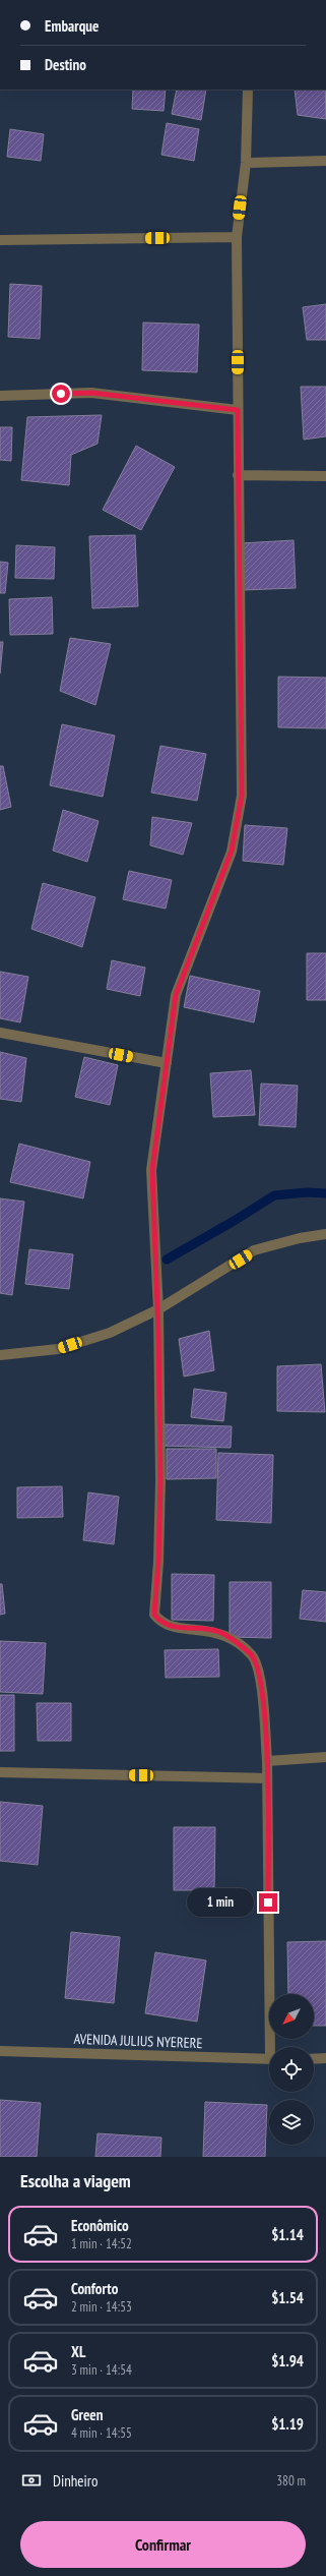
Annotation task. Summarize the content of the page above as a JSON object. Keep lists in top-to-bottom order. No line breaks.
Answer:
{"streets":{"street":["AVENIDA JULIUS NYERERE"]},"north":"bottom left","page":{"banner":["Embarque","Destino"],"bubble":"1 min","heading":"Escolha a viagem","list":[{"name":"Econômico","note":"1 min · 14:52","value":"$1.14"},{"name":"Conforto","note":"2 min · 14:53","value":"$1.54"},{"name":"XL","note":"3 min · 14:54","value":"$1.94"},{"name":"Green","note":"4 min · 14:55","value":"$1.19"}],"pay":["Dinheiro","380 m"],"buttons":"Confirmar"}}
